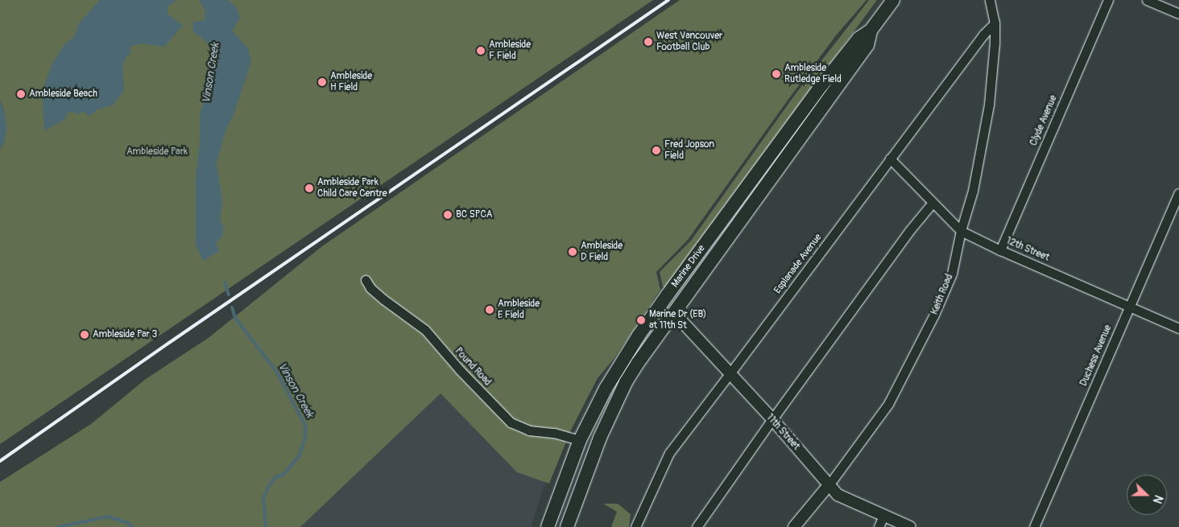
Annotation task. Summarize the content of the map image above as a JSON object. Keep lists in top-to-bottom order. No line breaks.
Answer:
{"streets":{"main road":["Marine Drive"],"street":["Clyde Avenue","12th Street","Esplanade Avenue","Keith Road","Duchess Avenue","Pound Road","11th Street"]},"crossings":[["Clyde Avenue","12th Street"],["12th Street","Esplanade Avenue"],["12th Street","Keith Road"],["12th Street","Duchess Avenue"],["Esplanade Avenue","Keith Road"],["Esplanade Avenue","11th Street"],["Marine Drive","Pound Road"],["Marine Drive","11th Street"],["Keith Road","11th Street"]],"water":["Vinson Creek"],"parks":["Ambleside Park"],"places":["West Vancouver Football Club","Ambleside F Field","Ambleside Rutledge Field","Ambleside H Field","Ambleside Beach","Fred Jopson Field","Ambleside Park Child Care Centre","BC SPCA","Ambleside D Field","Ambleside E Field","Marine Dr (EB) at 11th St","Ambleside Par 3"],"north":"right"}
